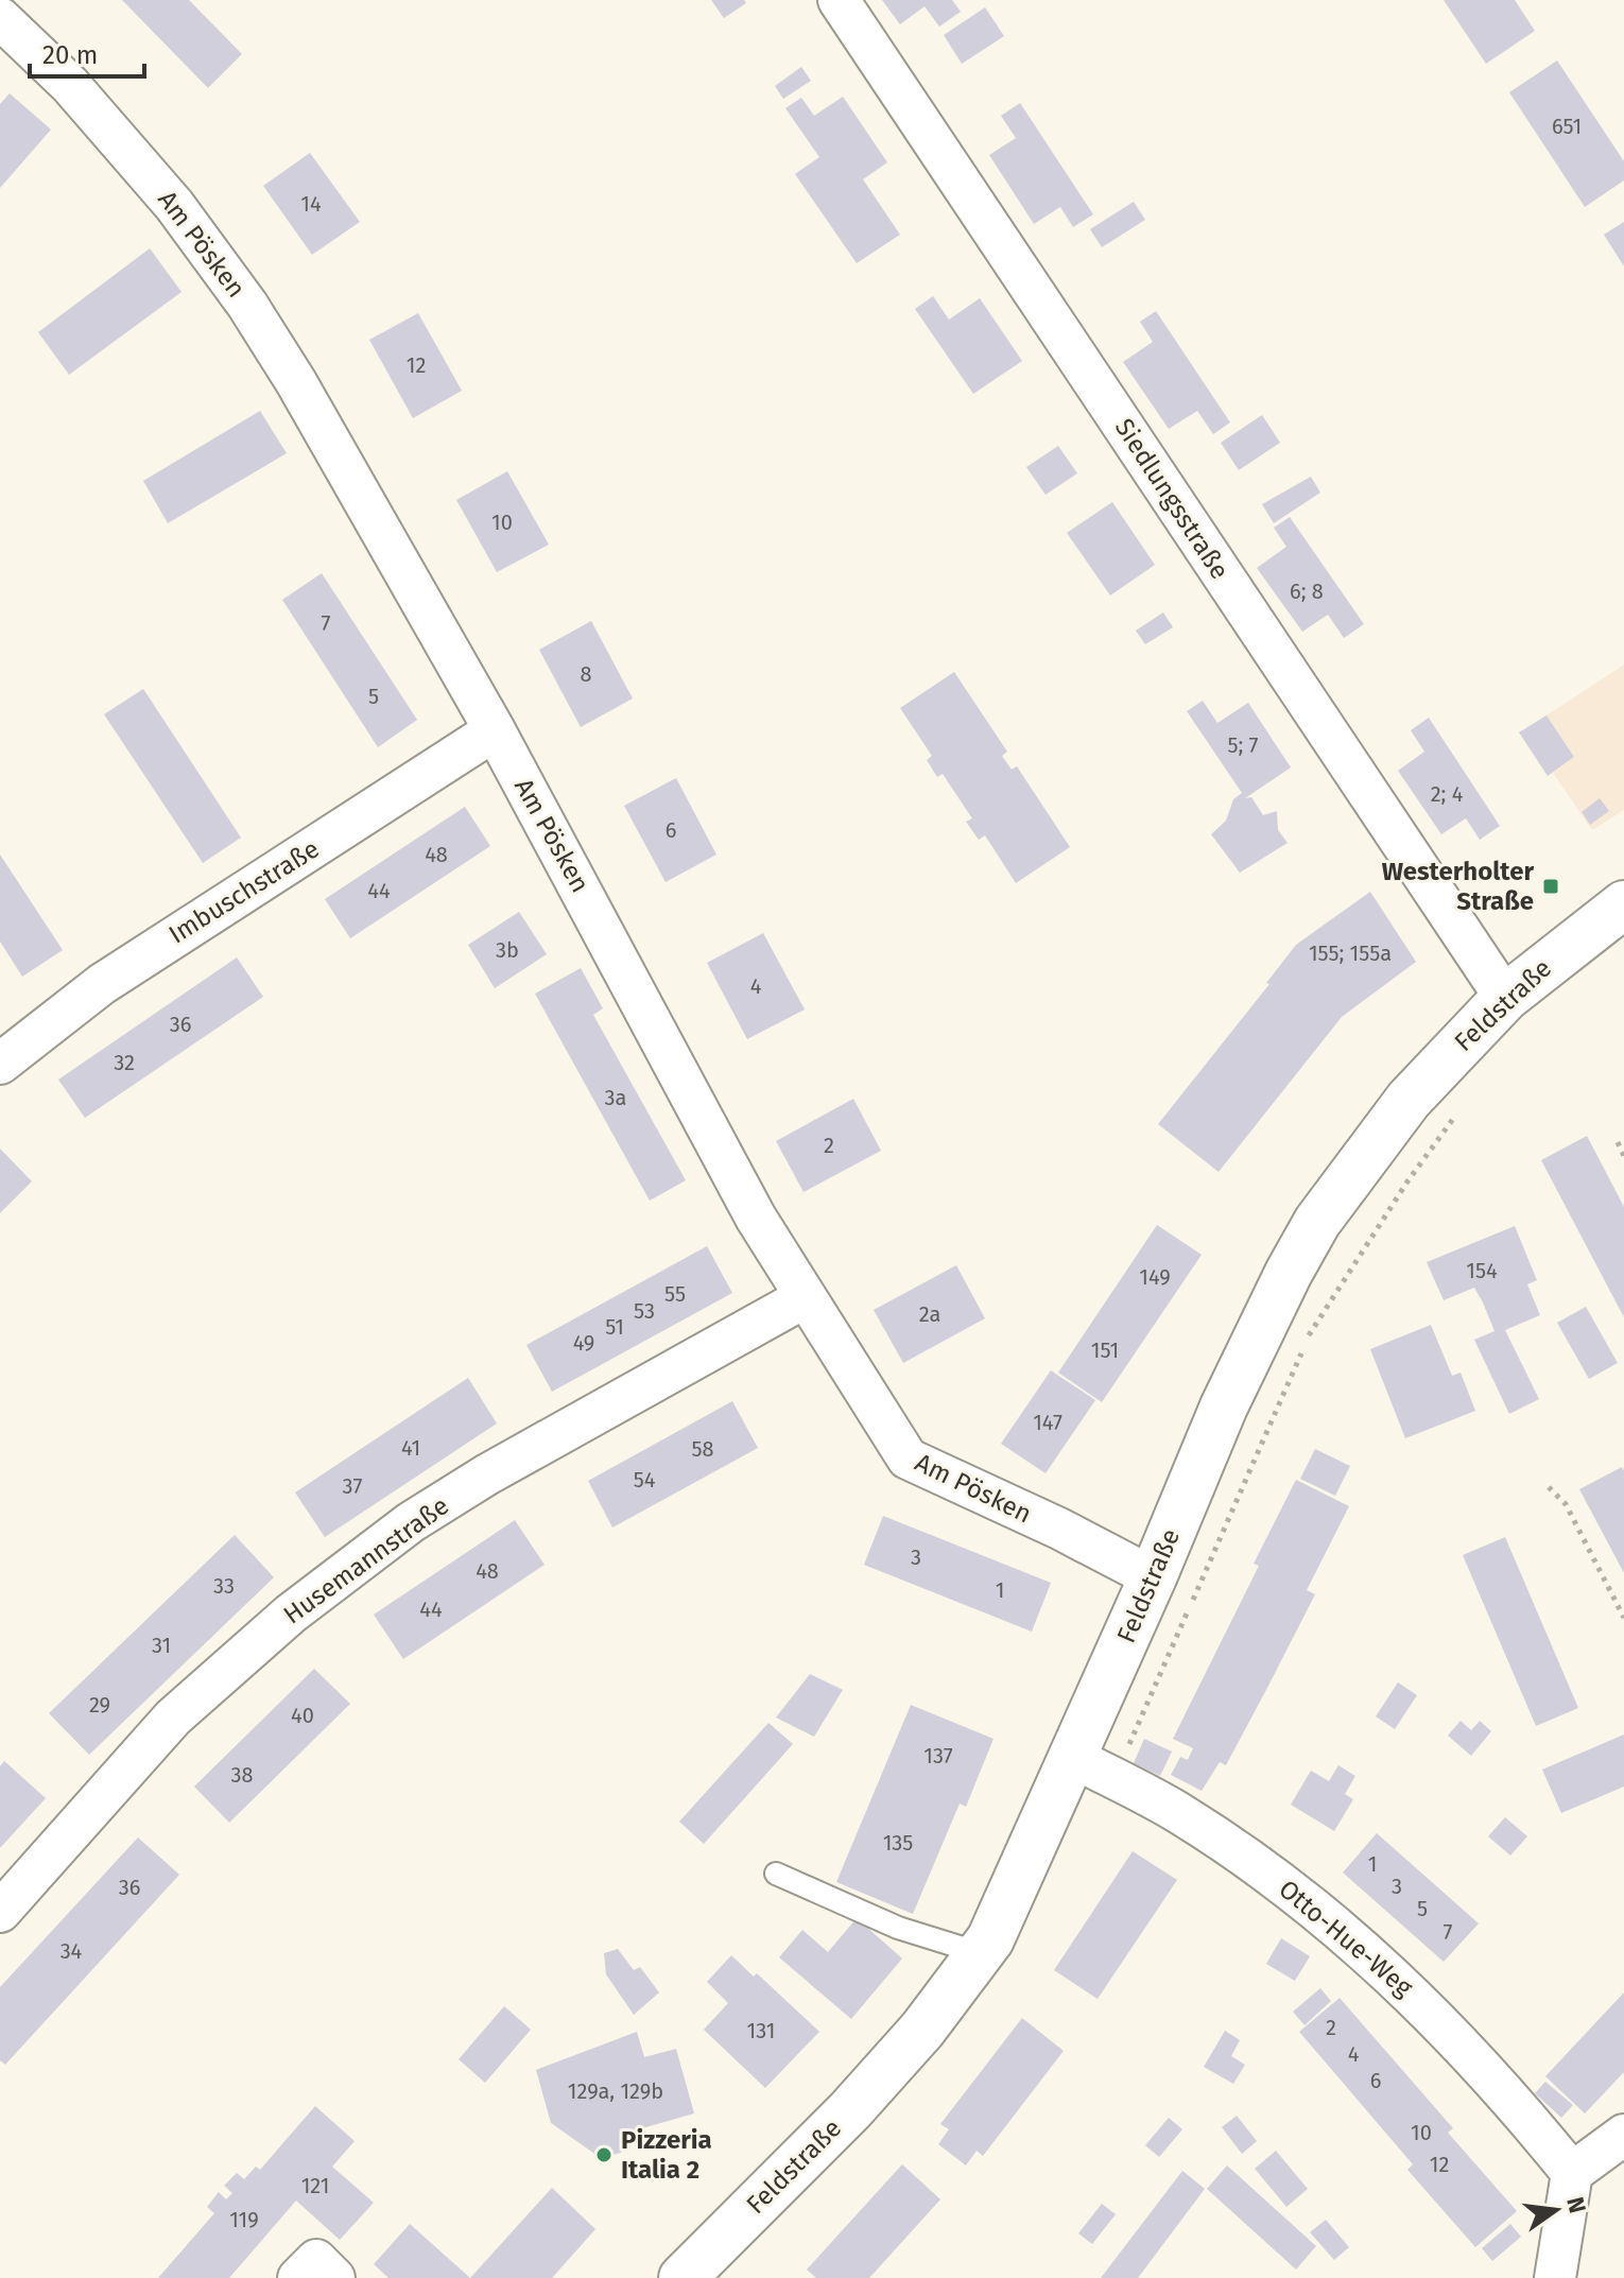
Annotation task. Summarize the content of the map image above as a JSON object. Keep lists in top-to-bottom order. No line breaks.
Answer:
{"streets":{"main road":["Feldstraße"],"street":["Am Pösken","Siedlungsstraße","Imbuschstraße","Husemannstraße","Otto-Hue-Weg"]},"crossings":[["Am Pösken","Imbuschstraße"],["Am Pösken","Feldstraße"],["Am Pösken","Husemannstraße"],["Siedlungsstraße","Feldstraße"],["Feldstraße","Otto-Hue-Weg"]],"places":{"transit":["Westerholter Straße"],"other":["Pizzeria Italia 2"]},"house_numbers":["651","14","12","10","6; 8","7","8","5","5; 7","2; 4","6","48","44","3b","155; 155a","4","36","32","3a","2","154","149","55","53","2a","51","49","151","147","41","58","54","37","3","48","33","1","44","31","29","40","137","38","135","1","3","36","5","7","34","2","131","4","6","129a, 129b","10","12","121","119"],"scale_bar":"20 m","north":"right"}
